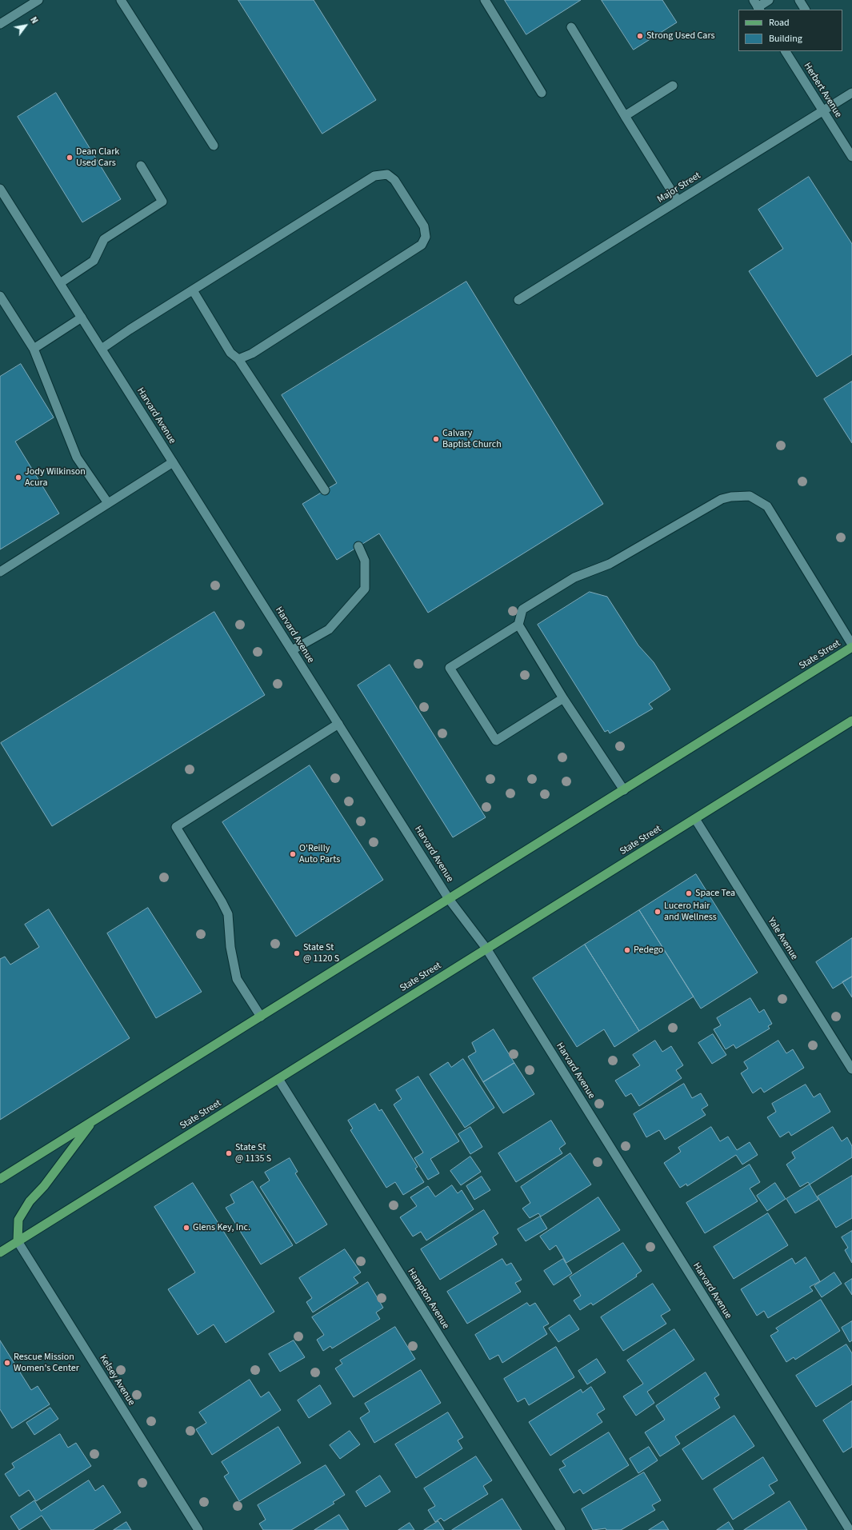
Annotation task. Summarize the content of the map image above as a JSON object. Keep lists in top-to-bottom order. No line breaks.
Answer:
{"streets":{"main road":["State Street"],"street":["Herbert Avenue","Major Street","Harvard Avenue","Yale Avenue","Hampton Avenue","Kelsey Avenue"]},"crossings":[["Herbert Avenue","Major Street"],["Harvard Avenue","State Street"],["State Street","Yale Avenue"],["State Street","Hampton Avenue"],["State Street","Kelsey Avenue"]],"places":["Strong Used Cars","Dean Clark Used Cars","Calvary Baptist Church","Jody Wilkinson Acura","O'Reilly Auto Parts","Space Tea","Lucero Hair and Wellness","Pedego","State St @ 1120 S","State St @ 1135 S","Glens Key, Inc.","Rescue Mission Women's Center"],"legend":["Road","Building"],"north":"top right"}
